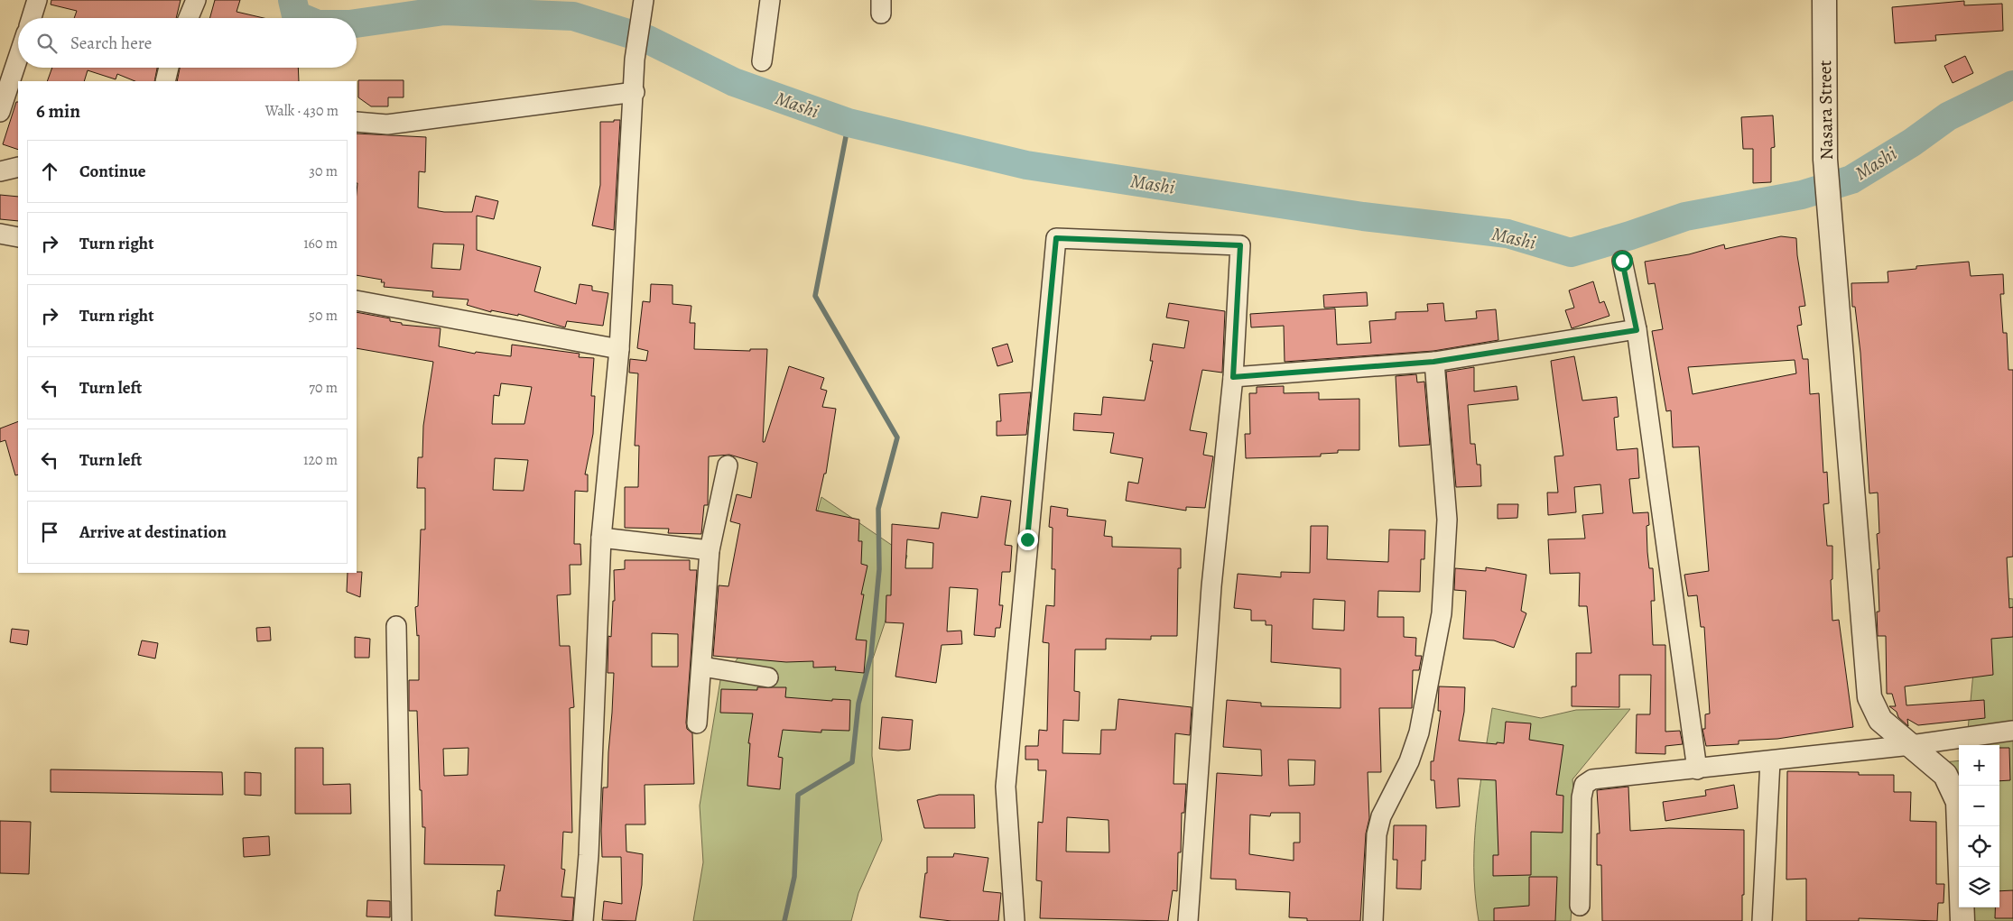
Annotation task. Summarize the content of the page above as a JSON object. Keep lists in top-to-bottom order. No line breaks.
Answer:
{"streets":{"street":["Nasara Street"]},"water":["Mashi"],"page":{"search":"Search here","heading":["6 min","Walk · 430 m"],"list":[["Continue","30 m"],["Turn right","160 m"],["Turn right","50 m"],["Turn left","70 m"],["Turn left","120 m"],"Arrive at destination"],"map_buttons":["+","−"]}}
